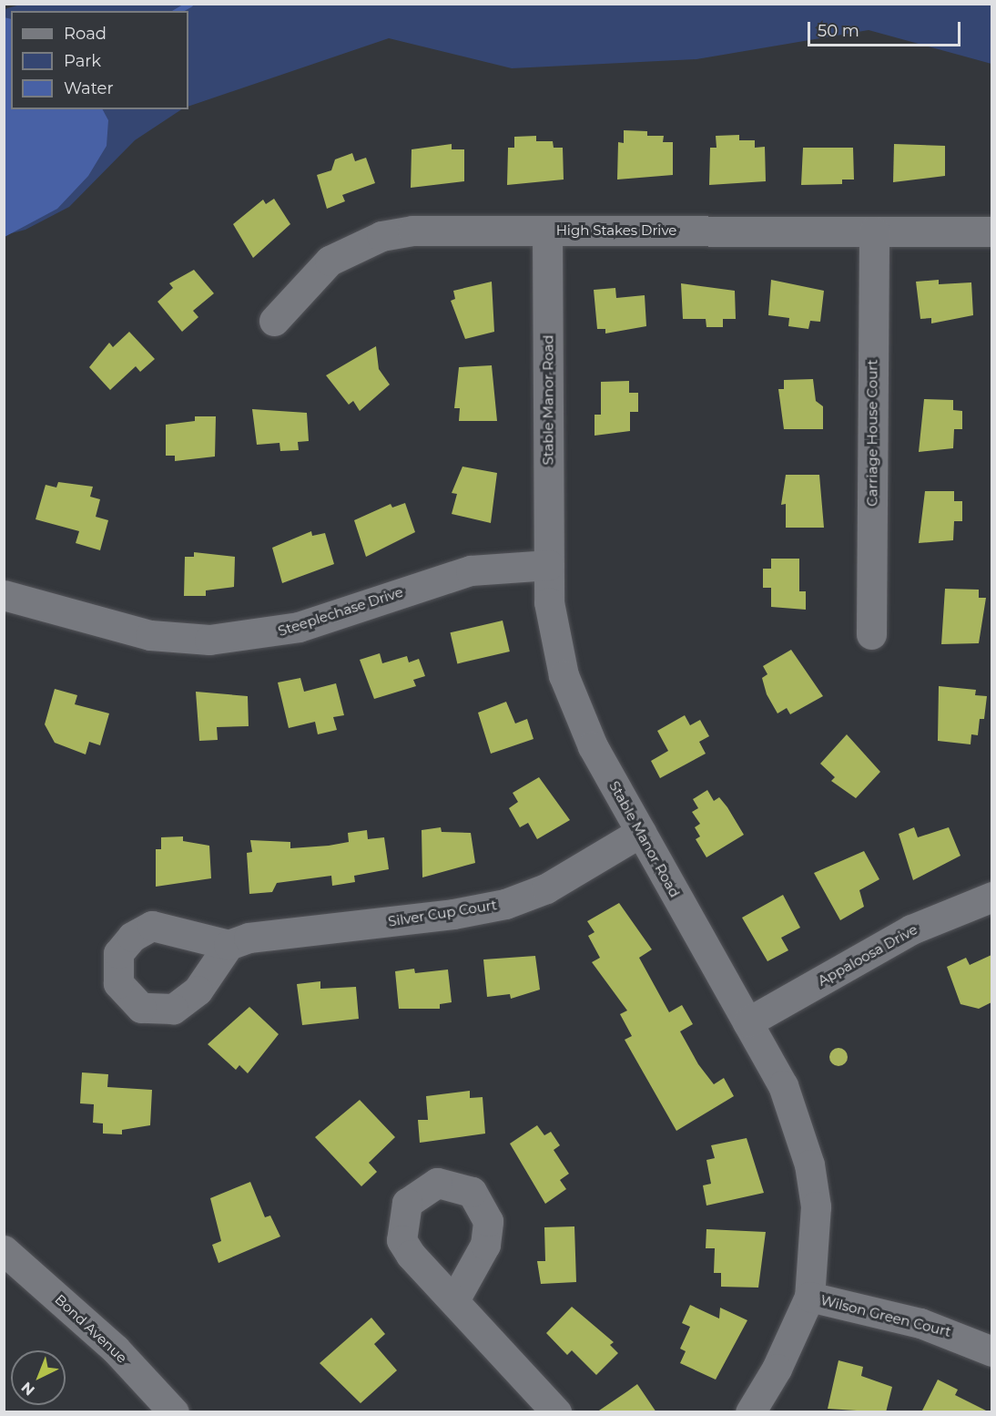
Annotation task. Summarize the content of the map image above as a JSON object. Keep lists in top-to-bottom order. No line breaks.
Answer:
{"streets":{"street":["High Stakes Drive","Stable Manor Road","Carriage House Court","Steeplechase Drive","Silver Cup Court","Appaloosa Drive","Wilson Green Court","Bond Avenue"]},"crossings":[["High Stakes Drive","Stable Manor Road"],["High Stakes Drive","Carriage House Court"],["Stable Manor Road","Steeplechase Drive"],["Stable Manor Road","Silver Cup Court"],["Stable Manor Road","Appaloosa Drive"],["Stable Manor Road","Wilson Green Court"]],"legend":["Road","Park","Water"],"scale_bar":"50 m","north":"bottom left"}
